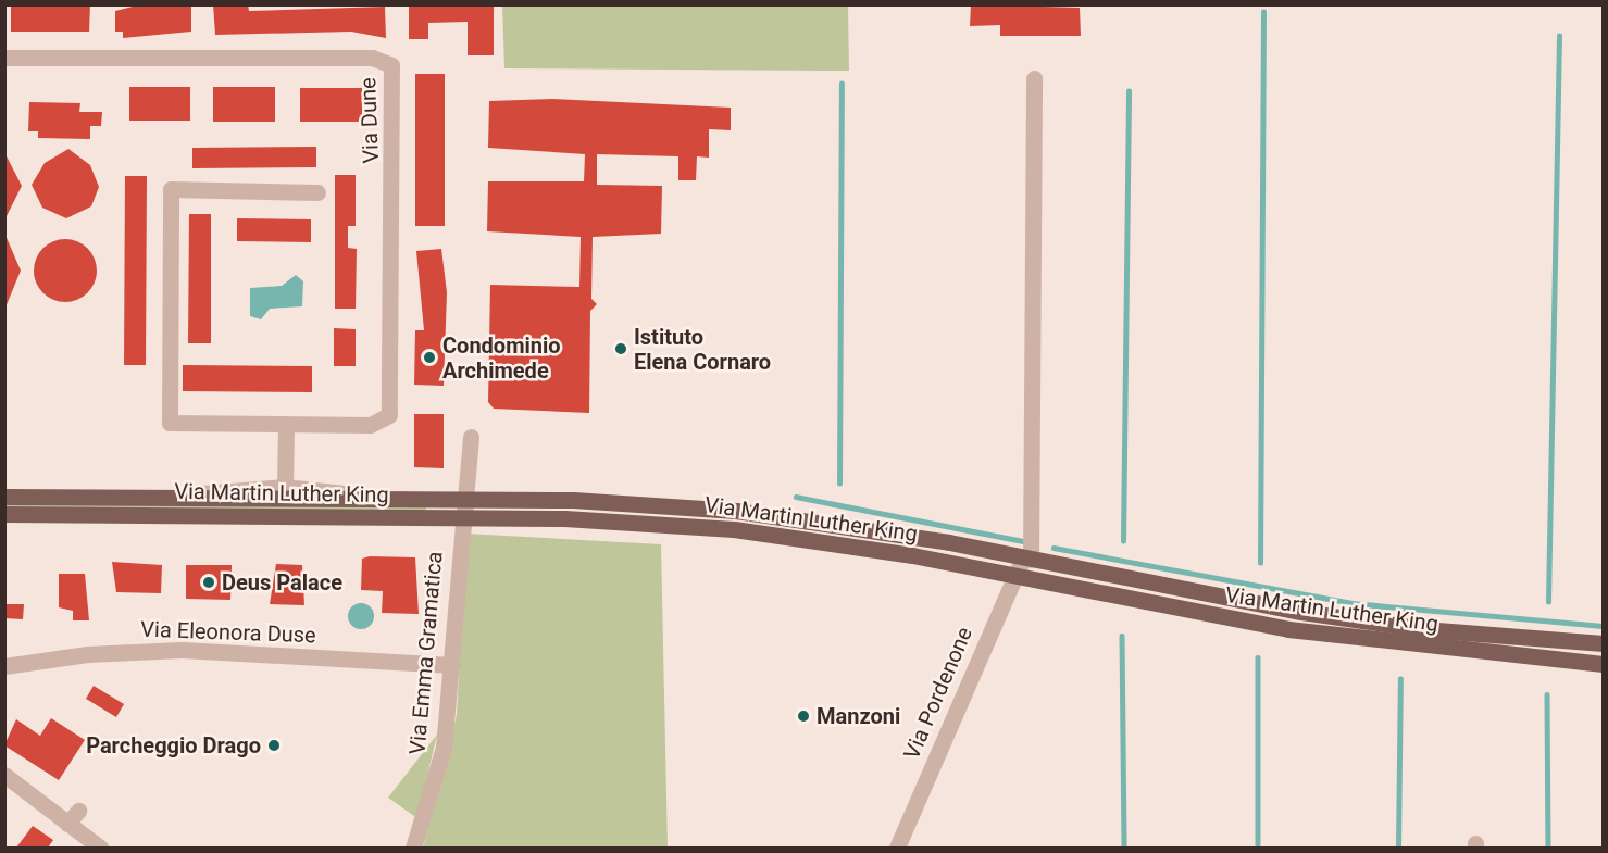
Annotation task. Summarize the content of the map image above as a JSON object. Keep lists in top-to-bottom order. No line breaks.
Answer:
{"streets":{"main road":["Via Martin Luther King"],"street":["Via Dune","Via Eleonora Duse","Via Emma Gramatica","Via Pordenone"]},"crossings":[["Via Martin Luther King","Via Emma Gramatica"],["Via Martin Luther King","Via Pordenone"],["Via Eleonora Duse","Via Emma Gramatica"]],"places":["Istituto Elena Cornaro","Condominio Archimede","Deus Palace","Manzoni","Parcheggio Drago"]}
